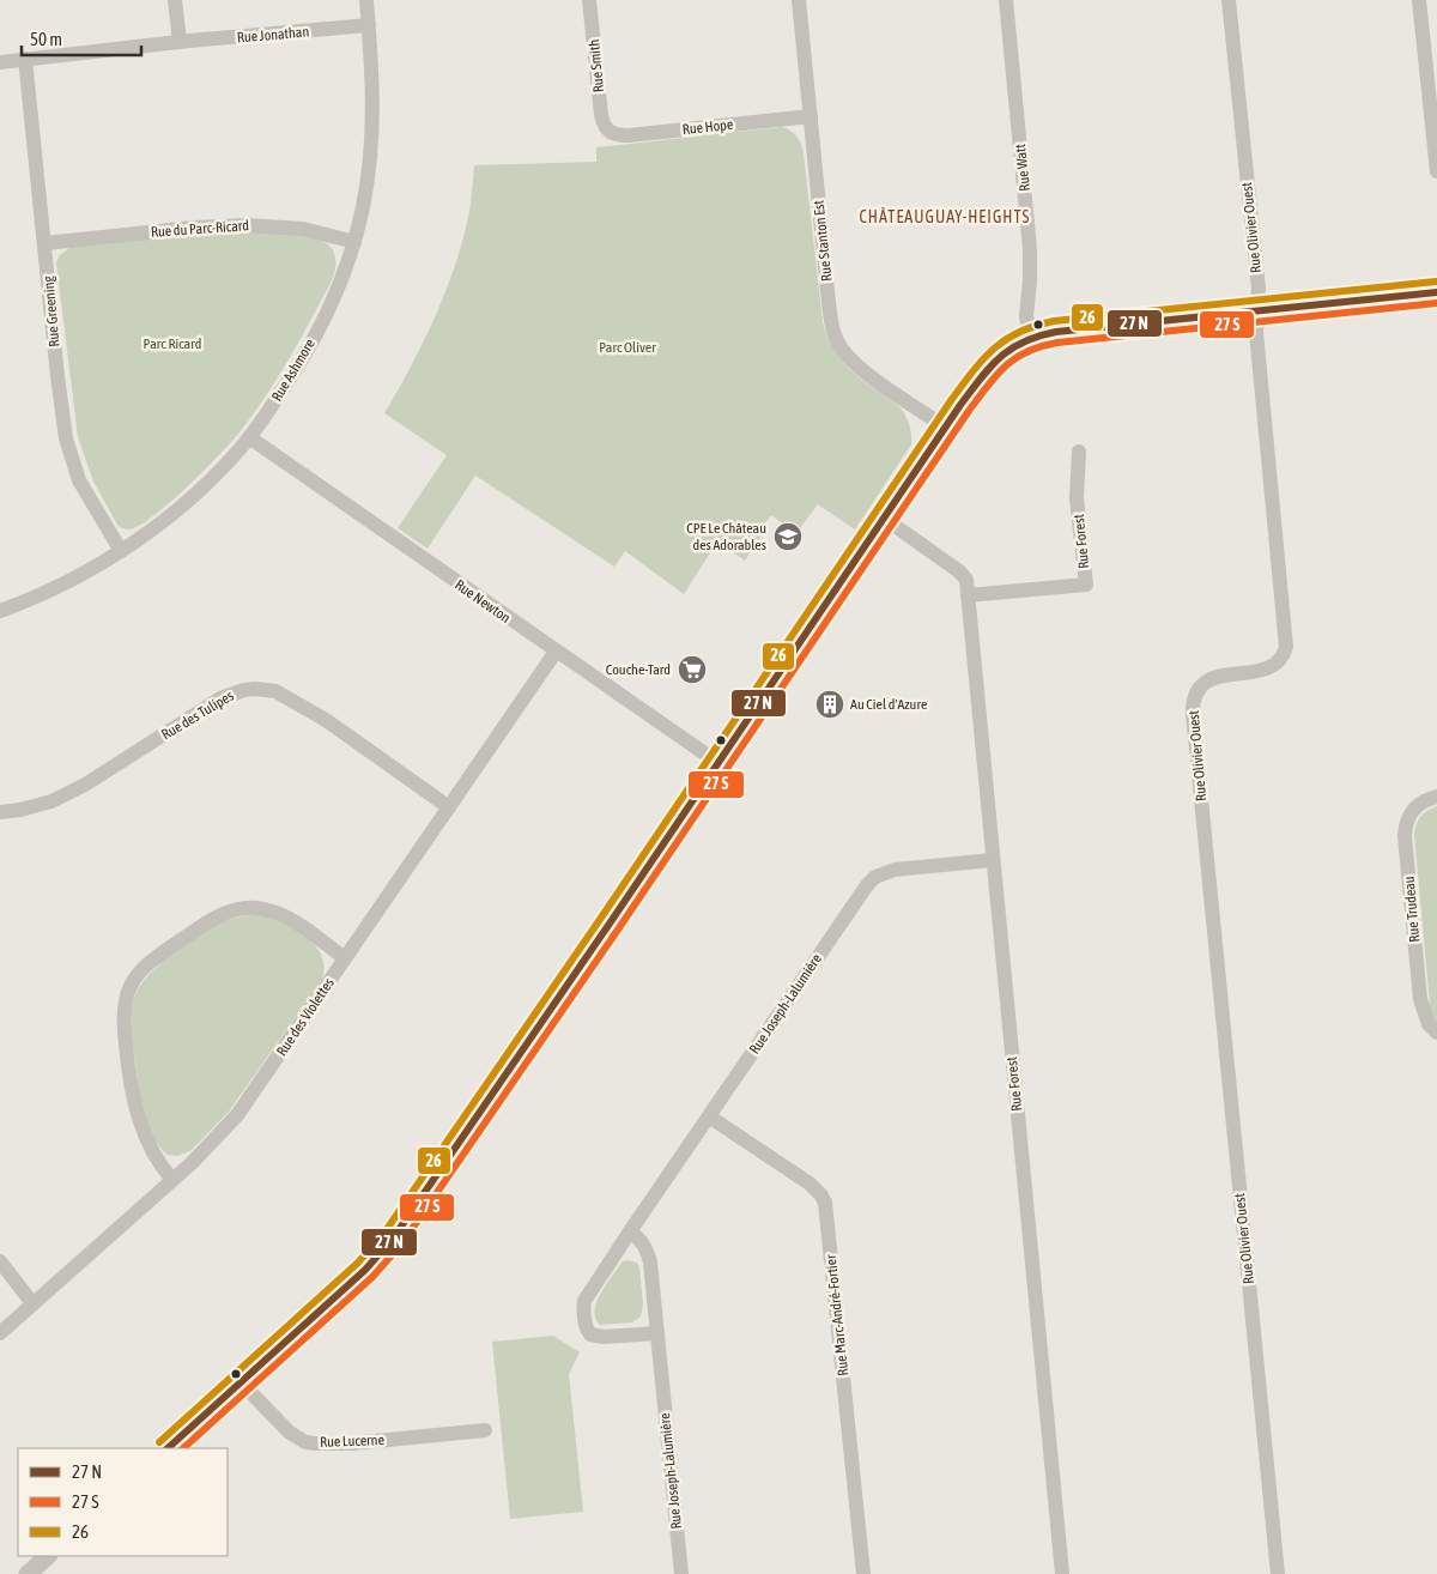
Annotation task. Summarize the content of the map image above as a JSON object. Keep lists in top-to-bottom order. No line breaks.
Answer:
{"streets":{"street":["Rue Jonathan","Rue Smith","Rue Hope","Rue Watt","Rue Olivier Ouest","Rue du Parc-Ricard","Rue Stanton Est","Rue Greening","Rue Ashmore","Rue Forest","Rue Newton","Rue des Tulipes","Rue Trudeau","Rue Joseph-Lalumière","Rue des Violettes","Rue Marc-André-Fortier","Rue Lucerne"]},"crossings":[["Rue Jonathan","Rue Greening"],["Rue Jonathan","Rue Ashmore"],["Rue Smith","Rue Hope"],["Rue Hope","Rue Stanton Est"],["Rue du Parc-Ricard","Rue Greening"],["Rue du Parc-Ricard","Rue Ashmore"],["Rue Greening","Rue Ashmore"],["Rue Ashmore","Rue Newton"],["Rue Forest","Rue Joseph-Lalumière"],["Rue Newton","Rue des Violettes"],["Rue des Tulipes","Rue des Violettes"],["Rue Joseph-Lalumière","Rue Marc-André-Fortier"]],"districts":["CHÂTEAUGUAY-HEIGHTS"],"parks":["Parc Ricard","Parc Oliver"],"places":{"school or university":["CPE Le Château des Adorables"],"supermarket":["Couche-Tard"],"building":["Au Ciel d'Azure"]},"lines":["transit line 26"],"legend":["27 N","27 S","26"],"scale_bar":"50 m"}
